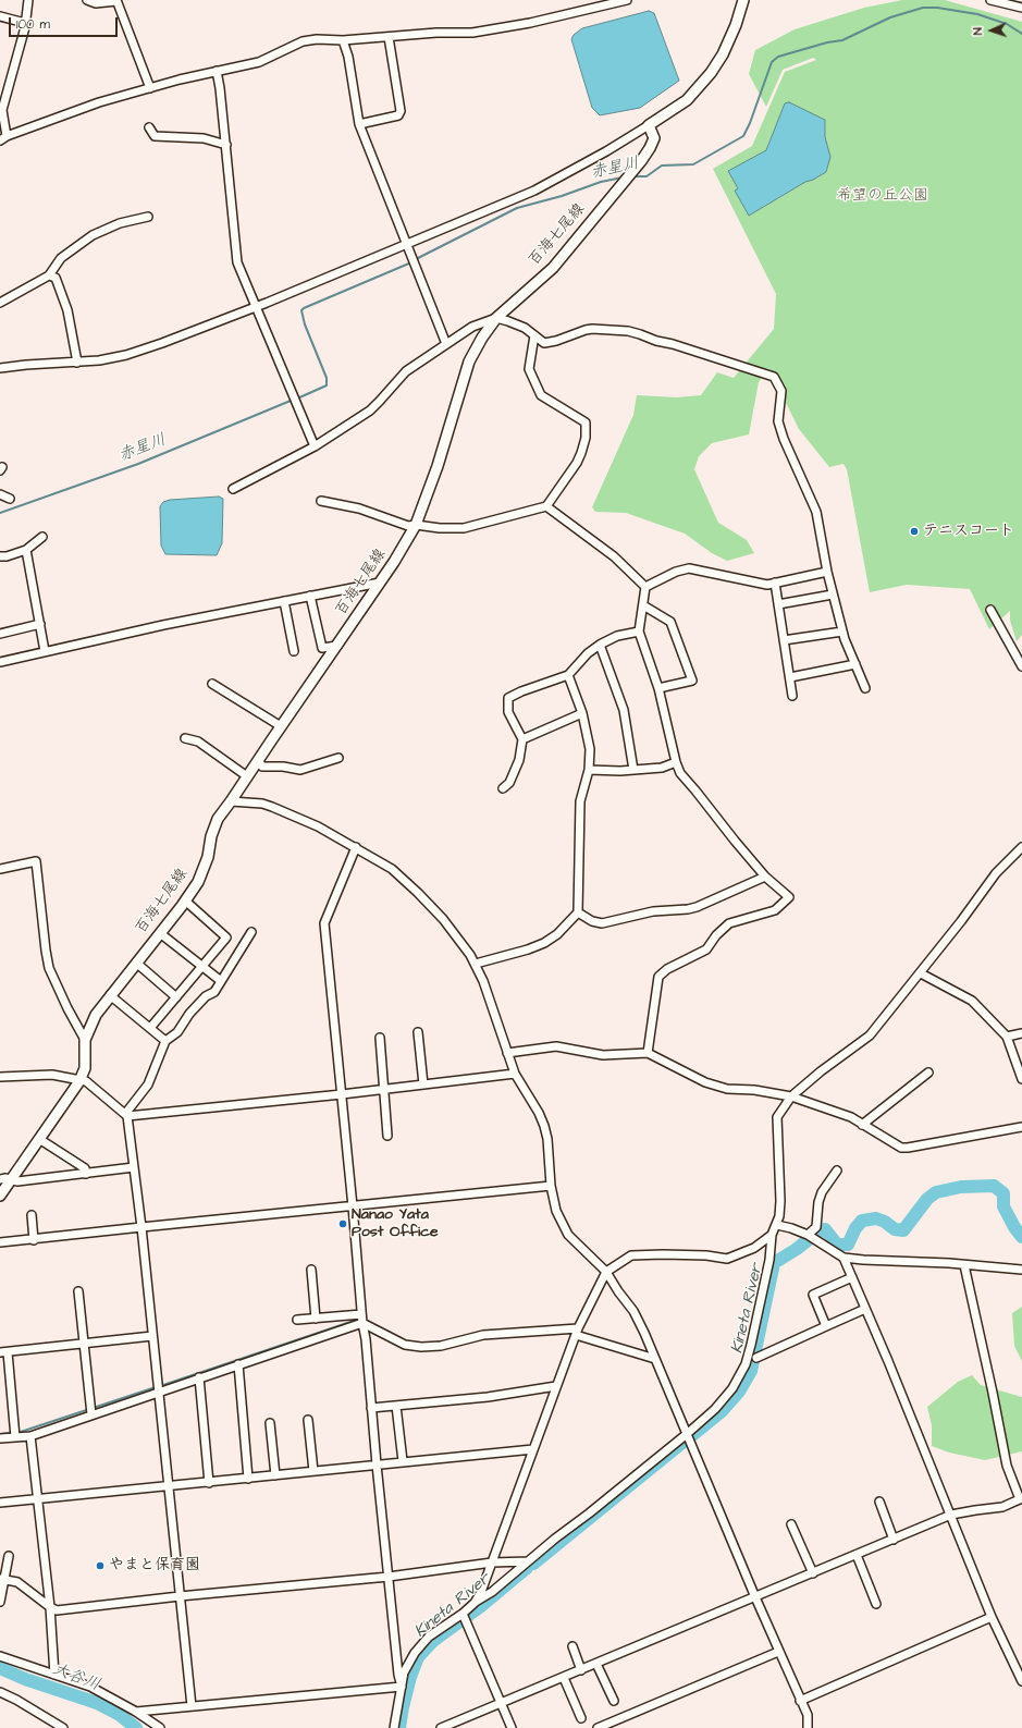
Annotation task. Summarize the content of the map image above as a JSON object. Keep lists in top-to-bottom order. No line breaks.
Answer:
{"streets":{"main road":["百海七尾線"]},"water":["赤星川","Kineta River","大谷川"],"parks":["希望の丘公園"],"places":["テニスコート","Nanao Yata Post Office","やまと保育園"],"scale_bar":"100 m","north":"left"}
